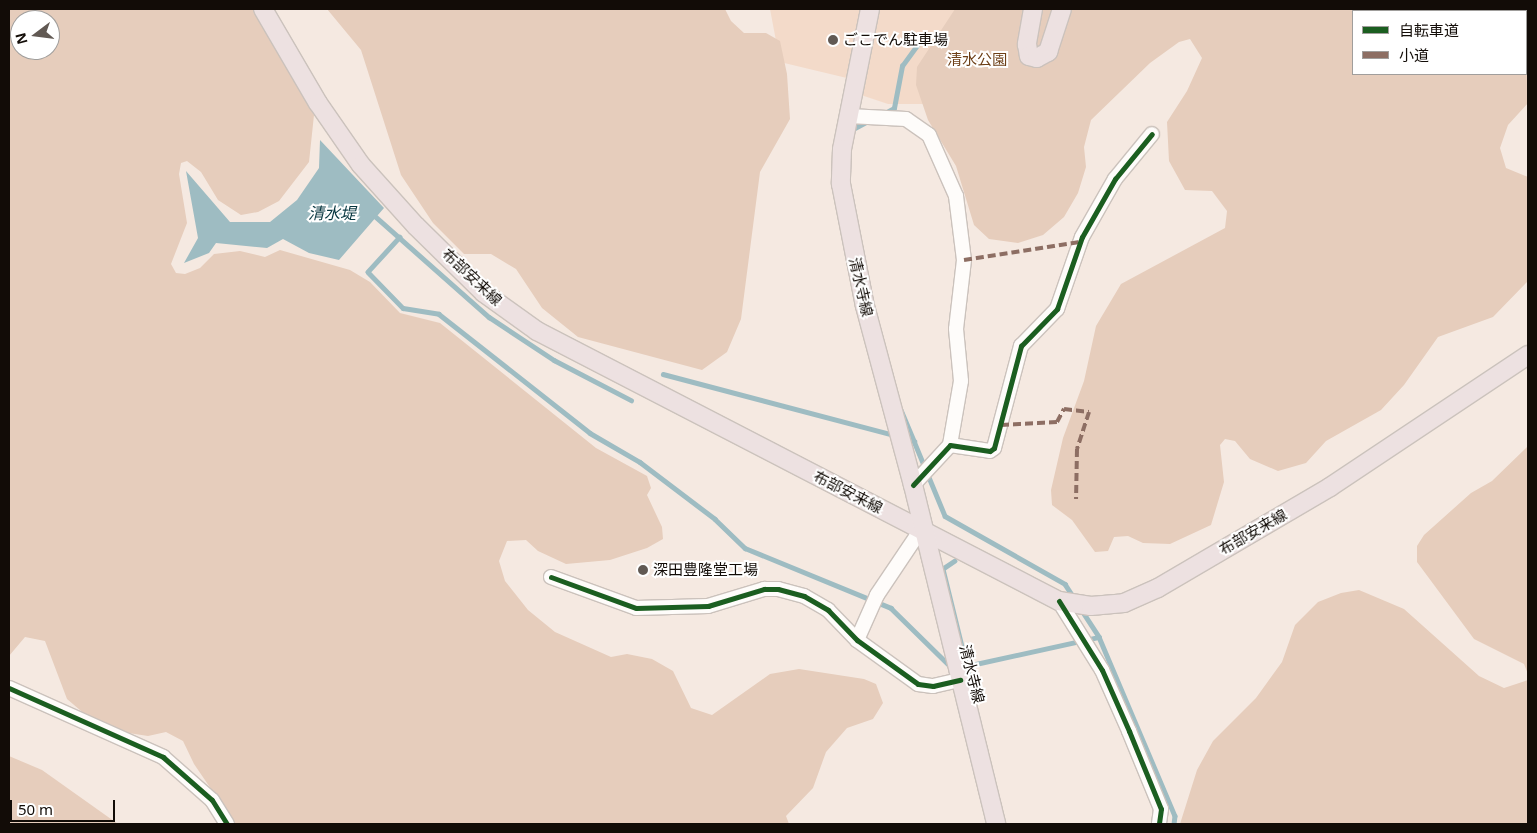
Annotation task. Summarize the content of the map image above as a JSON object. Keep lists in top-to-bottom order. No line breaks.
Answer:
{"streets":{"main road":["布部安来線","清水寺線"]},"crossings":[["布部安来線","清水寺線"]],"water":["清水堤"],"parks":["清水公園"],"places":["ごこでん駐車場","深田豊隆堂工場"],"legend":["自転車道","小道"],"scale_bar":"50 m","north":"left"}
